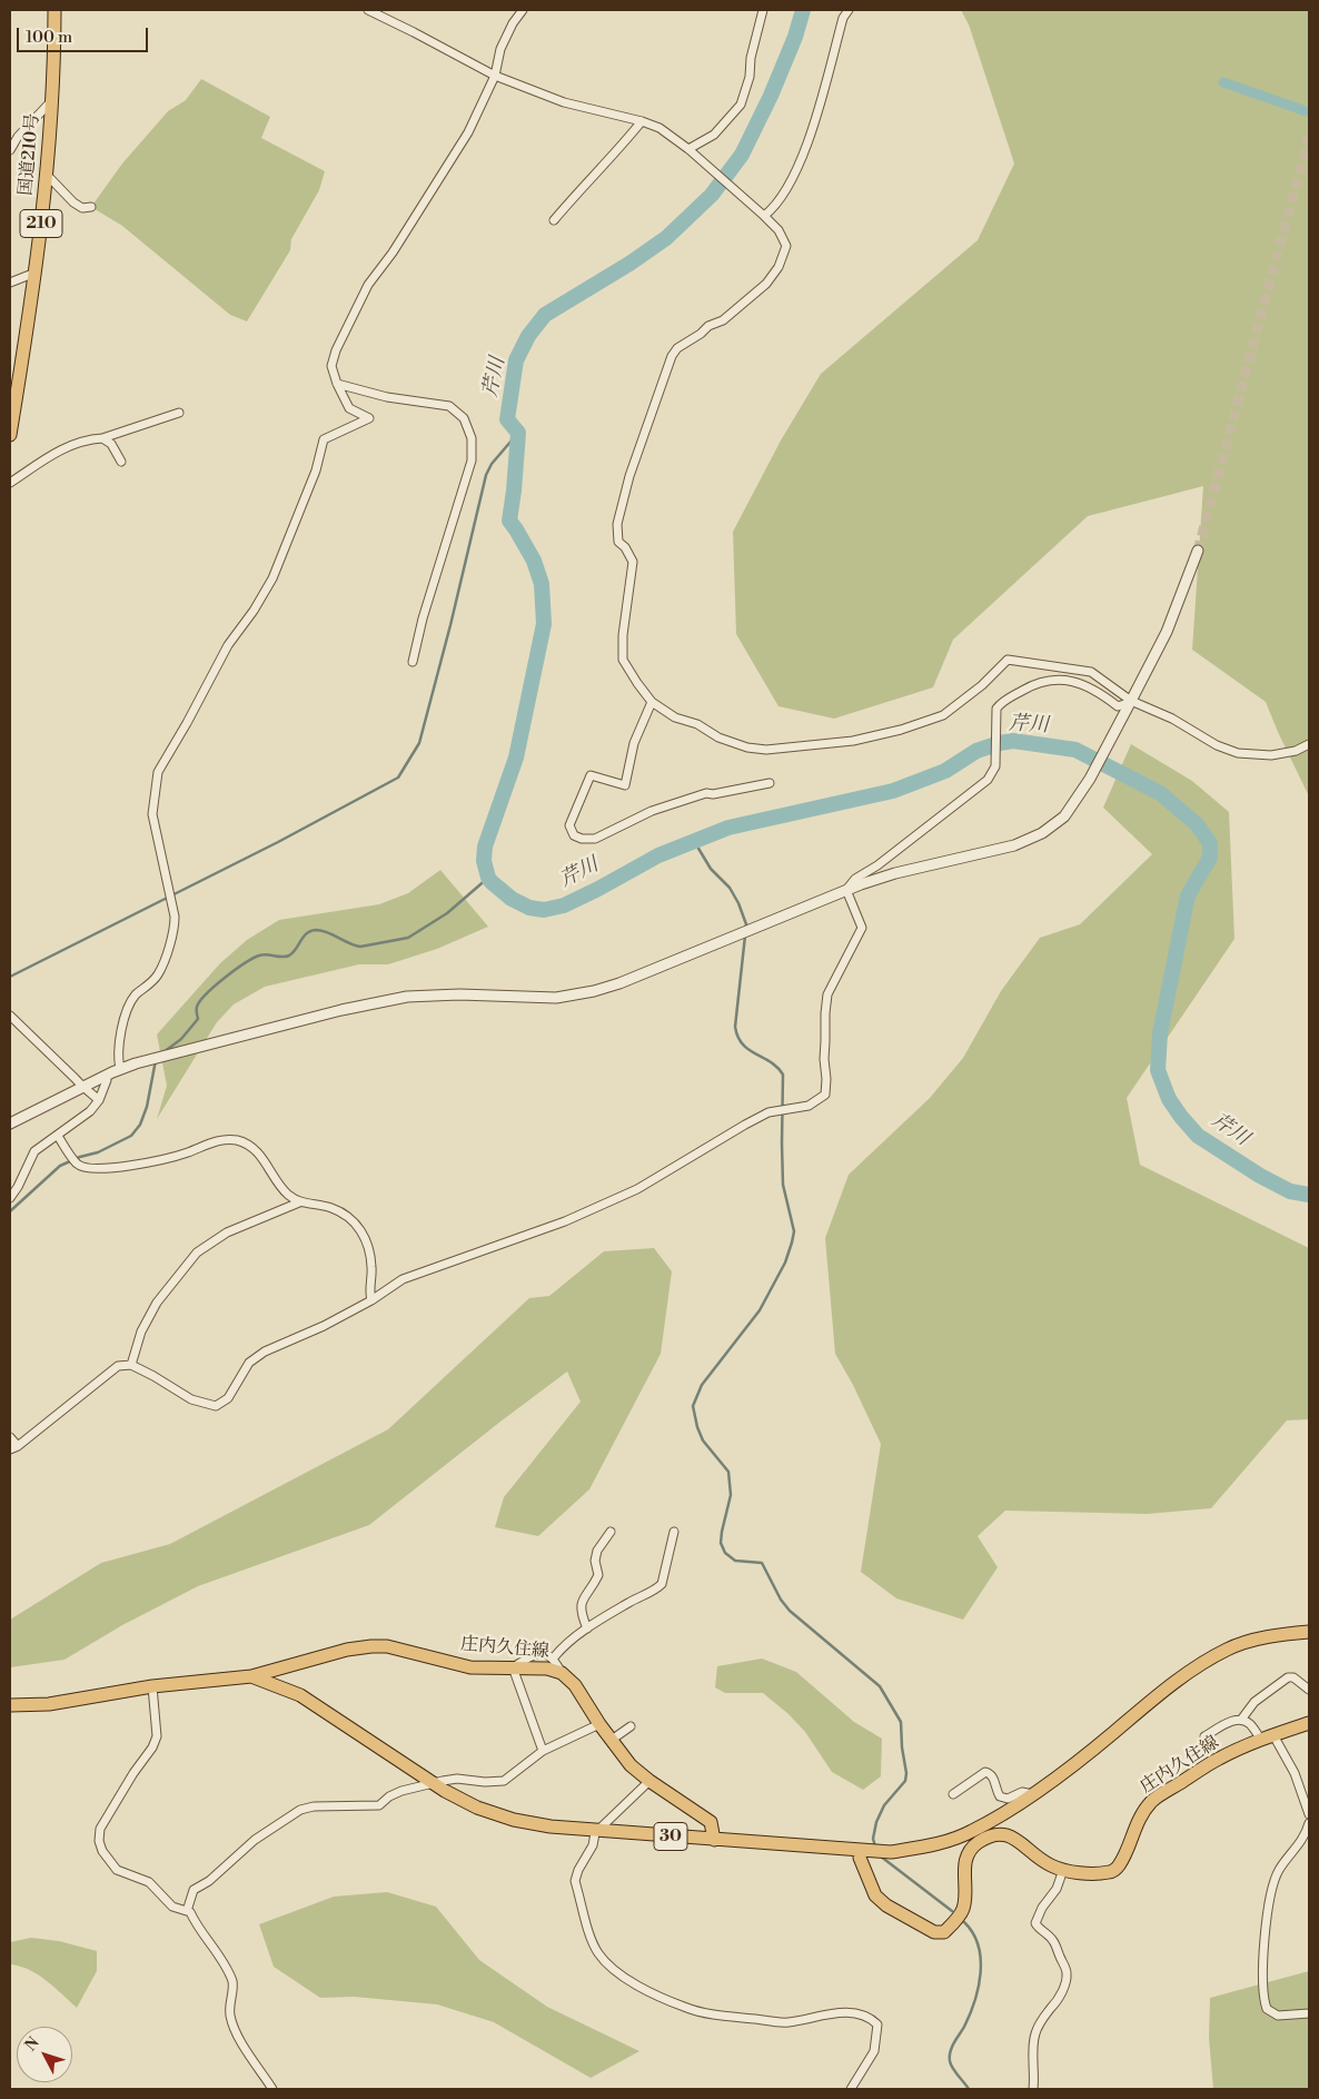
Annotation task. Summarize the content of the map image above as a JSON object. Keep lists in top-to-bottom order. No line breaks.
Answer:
{"streets":{"main road":["国道210号","210","庄内久住線","30"]},"water":["芹川"],"scale_bar":"100 m","north":"top left"}
